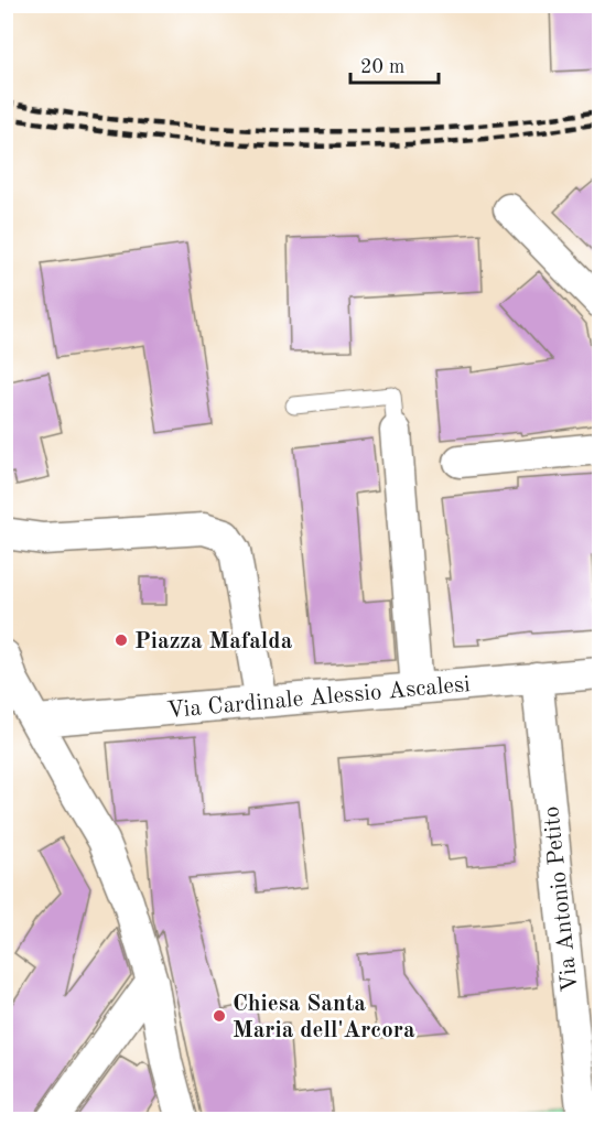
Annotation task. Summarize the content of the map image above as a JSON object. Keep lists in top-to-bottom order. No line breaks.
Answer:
{"streets":{"street":["Via Cardinale Alessio Ascalesi","Via Antonio Petito"]},"crossings":[["Via Cardinale Alessio Ascalesi","Via Antonio Petito"]],"places":["Piazza Mafalda","Chiesa Santa Maria dell'Arcora"],"scale_bar":"20 m"}
